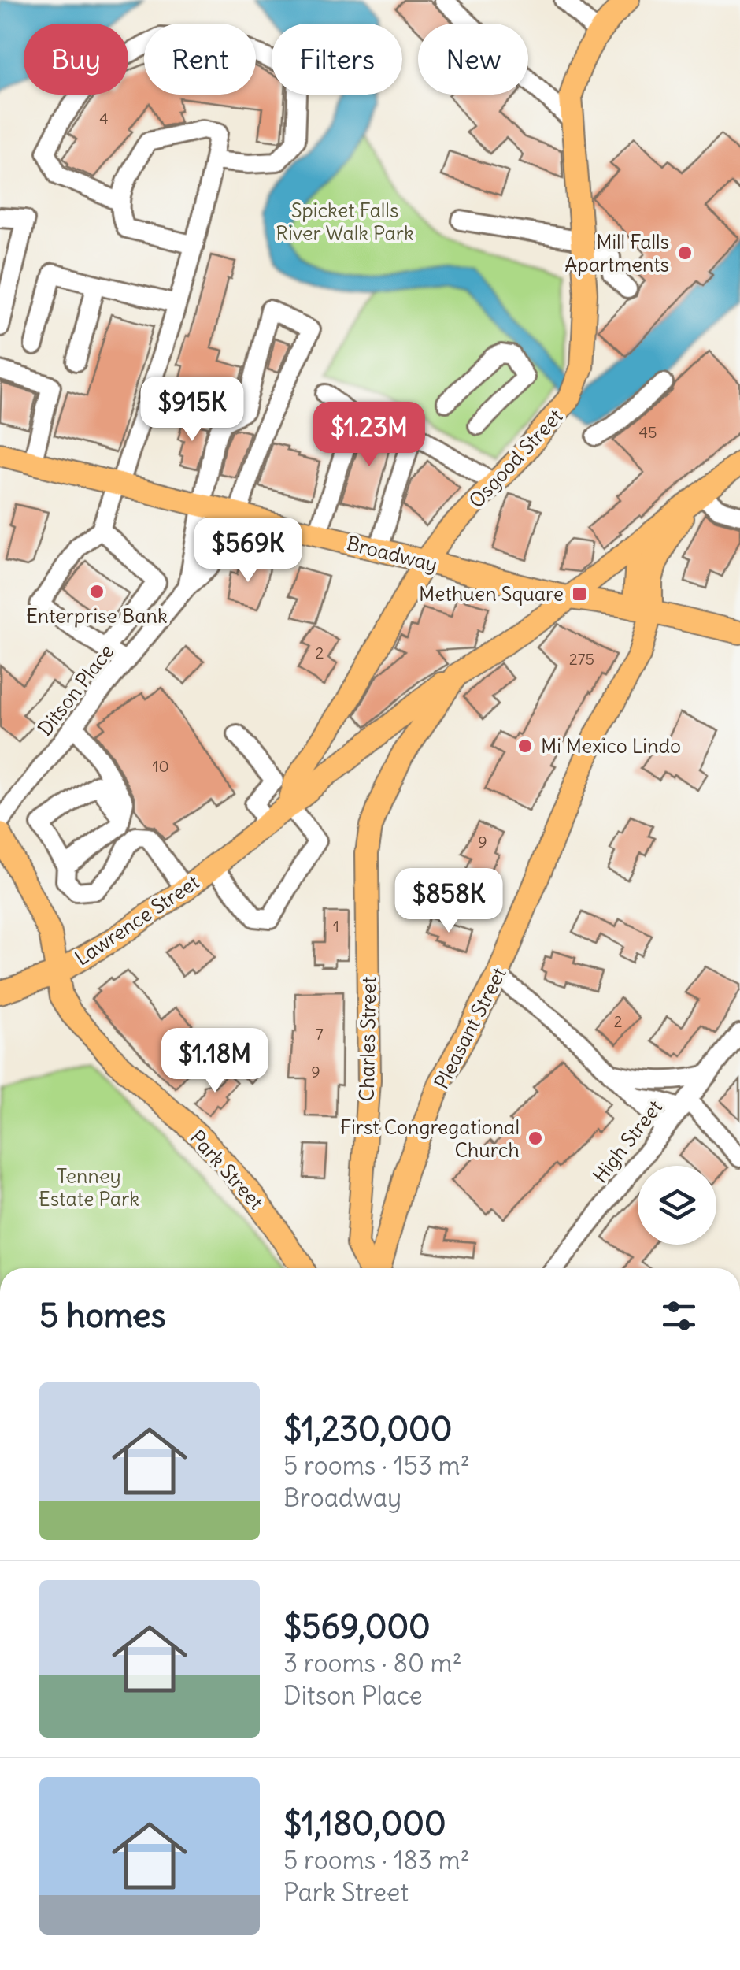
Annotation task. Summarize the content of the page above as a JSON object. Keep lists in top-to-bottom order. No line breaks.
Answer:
{"streets":{"main road":["Osgood Street","Broadway","Lawrence Street","Pleasant Street","Charles Street","Park Street"],"street":["Ditson Place","High Street"]},"crossings":[["Osgood Street","Broadway"],["Osgood Street","Lawrence Street"],["Broadway","Ditson Place"],["Broadway","Pleasant Street"],["Broadway","Charles Street"],["Lawrence Street","Park Street"]],"parks":["Spicket Falls River Walk Park","Tenney Estate Park"],"places":{"other":["Mill Falls Apartments","Enterprise Bank","Mi Mexico Lindo","First Congregational Church"],"transit":["Methuen Square"]},"house_numbers":["4","45","2","275","10","9","1","2","7","9"],"page":{"chip":["Buy","Rent","Filters","New"],"price":["$915K","$1.23M","$569K","$858K","$1.18M"],"heading":"5 homes","list":[{"name":"$1,230,000","note":"5 rooms · 153 m² · Broadway"},{"name":"$569,000","note":"3 rooms · 80 m² · Ditson Place"},{"name":"$1,180,000","note":"5 rooms · 183 m² · Park Street"}]}}
